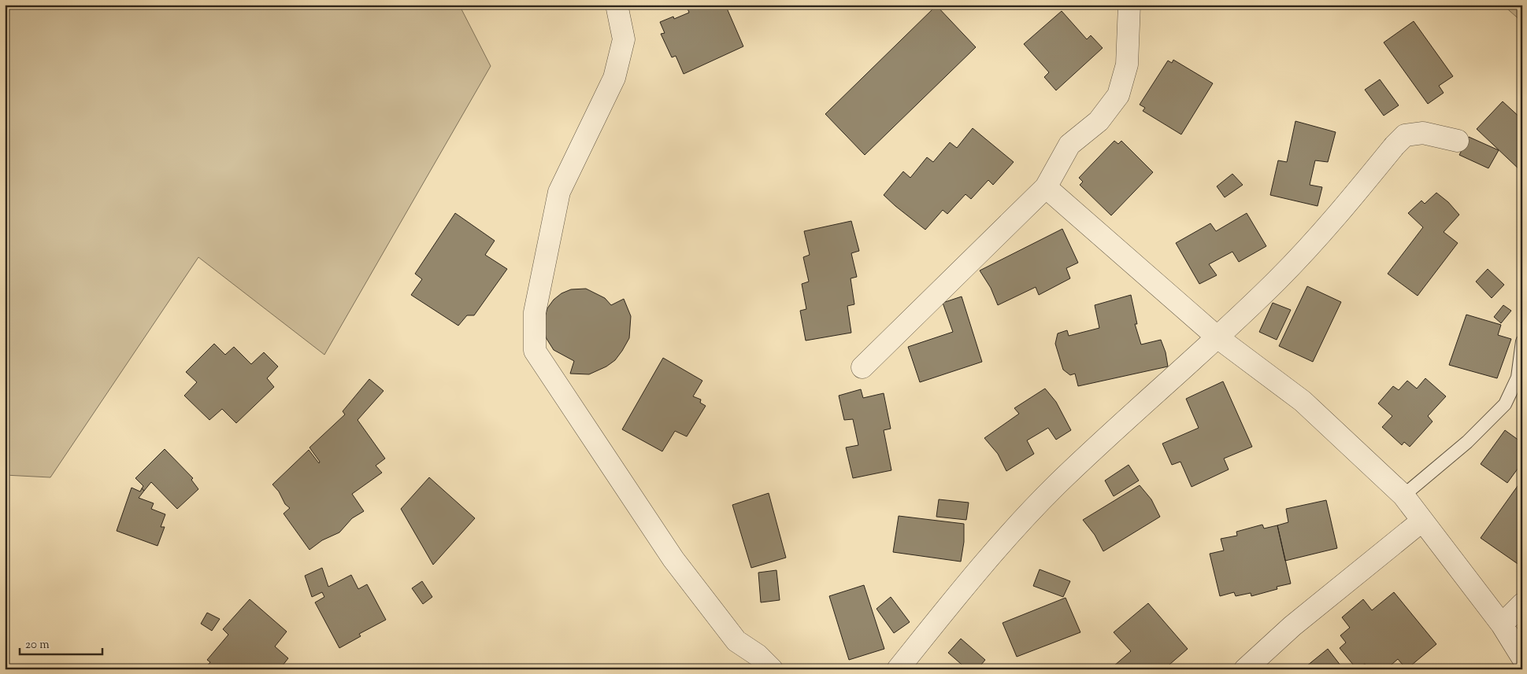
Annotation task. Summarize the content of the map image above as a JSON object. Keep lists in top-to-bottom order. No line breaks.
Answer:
{"scale_bar":"20 m"}
